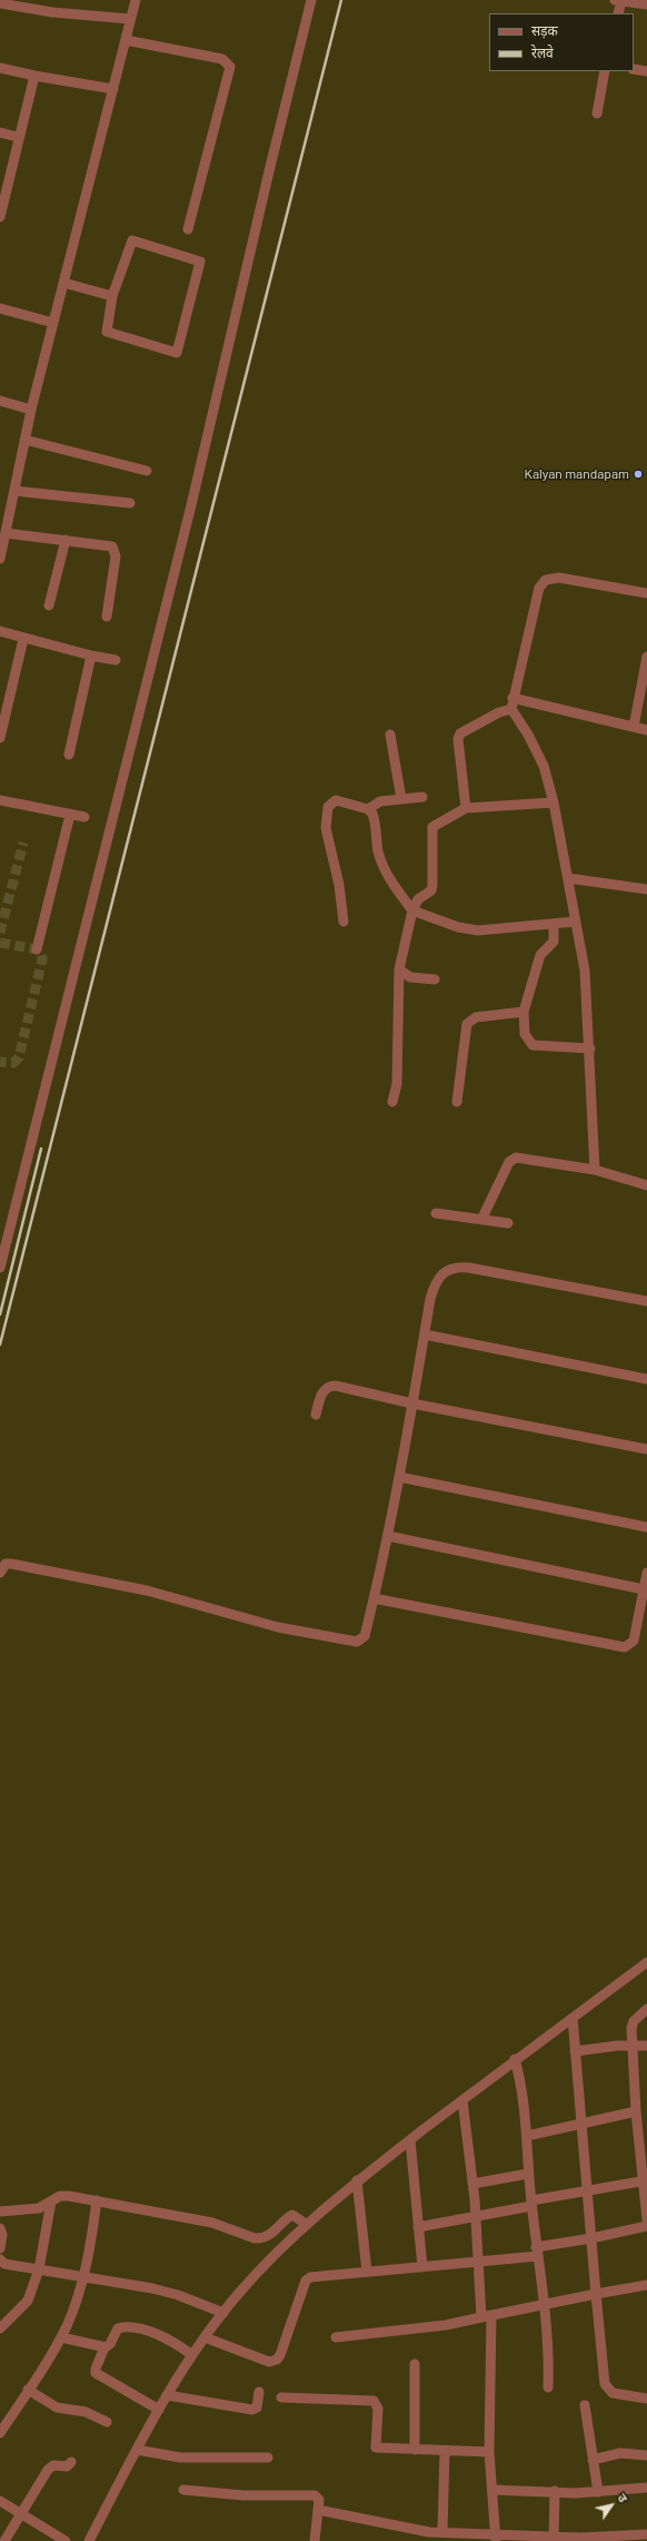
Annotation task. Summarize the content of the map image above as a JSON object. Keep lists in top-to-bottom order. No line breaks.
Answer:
{"places":["Kalyan mandapam"],"legend":["सड़क","रेलवे"],"north":"top right"}
